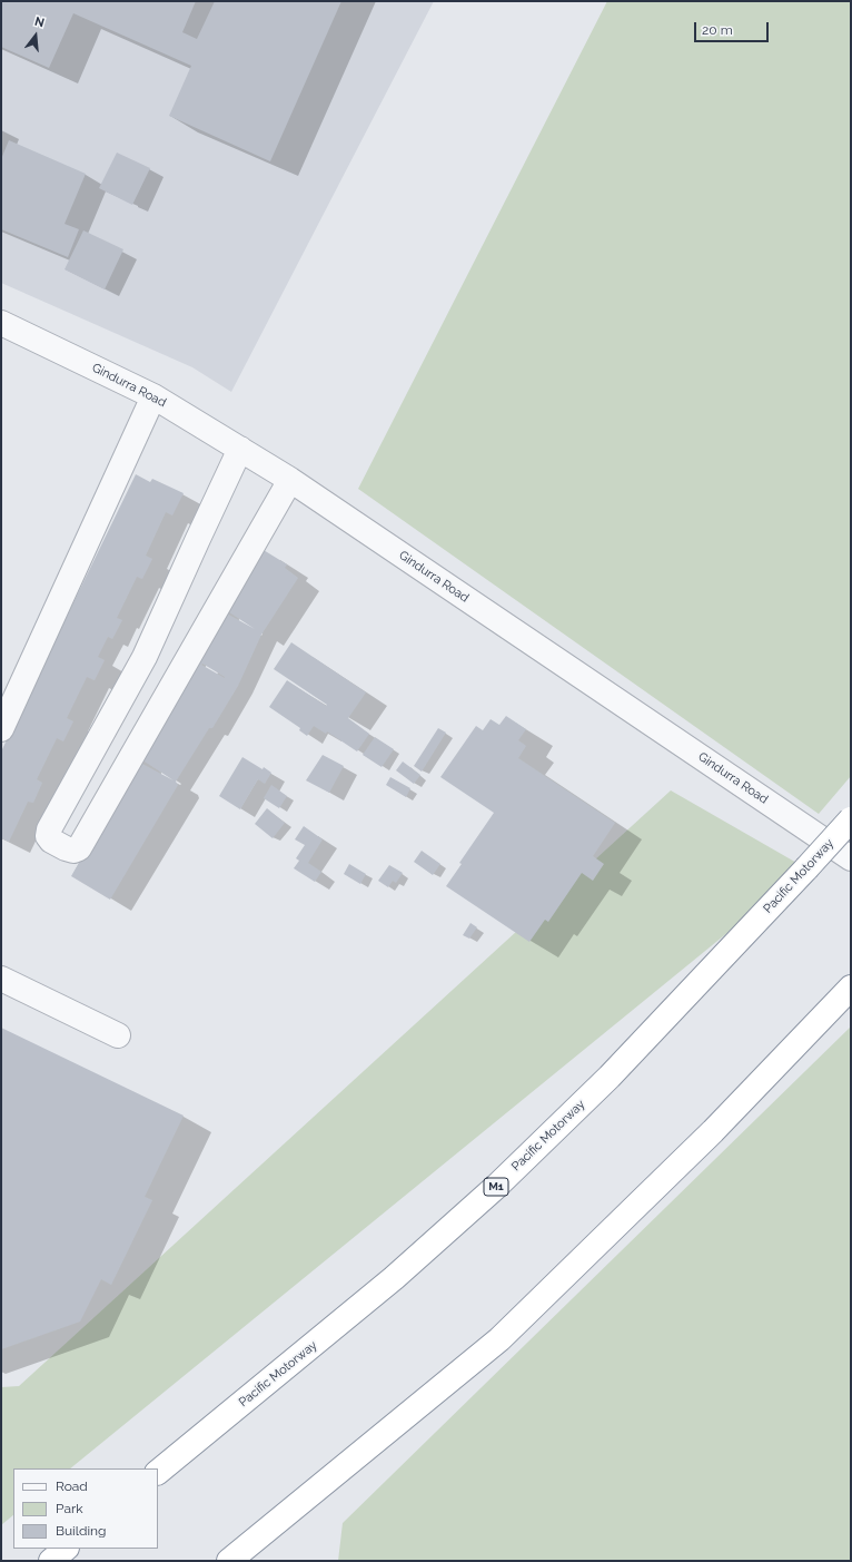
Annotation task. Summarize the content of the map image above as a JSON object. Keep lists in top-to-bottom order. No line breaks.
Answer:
{"streets":{"highway":["Pacific Motorway","M1"],"street":["Gindurra Road"]},"legend":["Road","Park","Building"],"scale_bar":"20 m","north":"top"}
